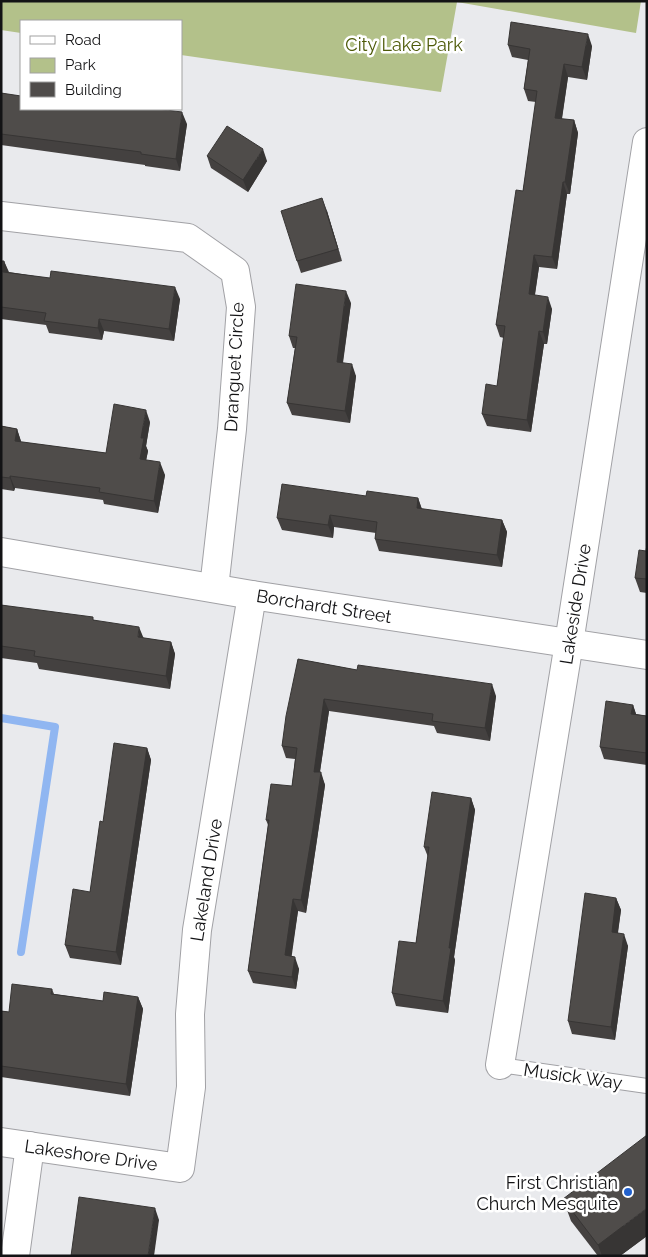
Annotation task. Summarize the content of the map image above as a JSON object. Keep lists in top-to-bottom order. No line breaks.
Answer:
{"streets":{"street":["Dranguet Circle","Lakeside Drive","Borchardt Street","Lakeland Drive","Lakeshore Drive"],"lane":["Musick Way"]},"crossings":[["Dranguet Circle","Borchardt Street"],["Lakeside Drive","Borchardt Street"],["Lakeside Drive","Musick Way"],["Borchardt Street","Lakeland Drive"],["Lakeland Drive","Lakeshore Drive"]],"parks":["City Lake Park"],"places":["First Christian Church Mesquite"],"legend":["Road","Park","Building"]}
